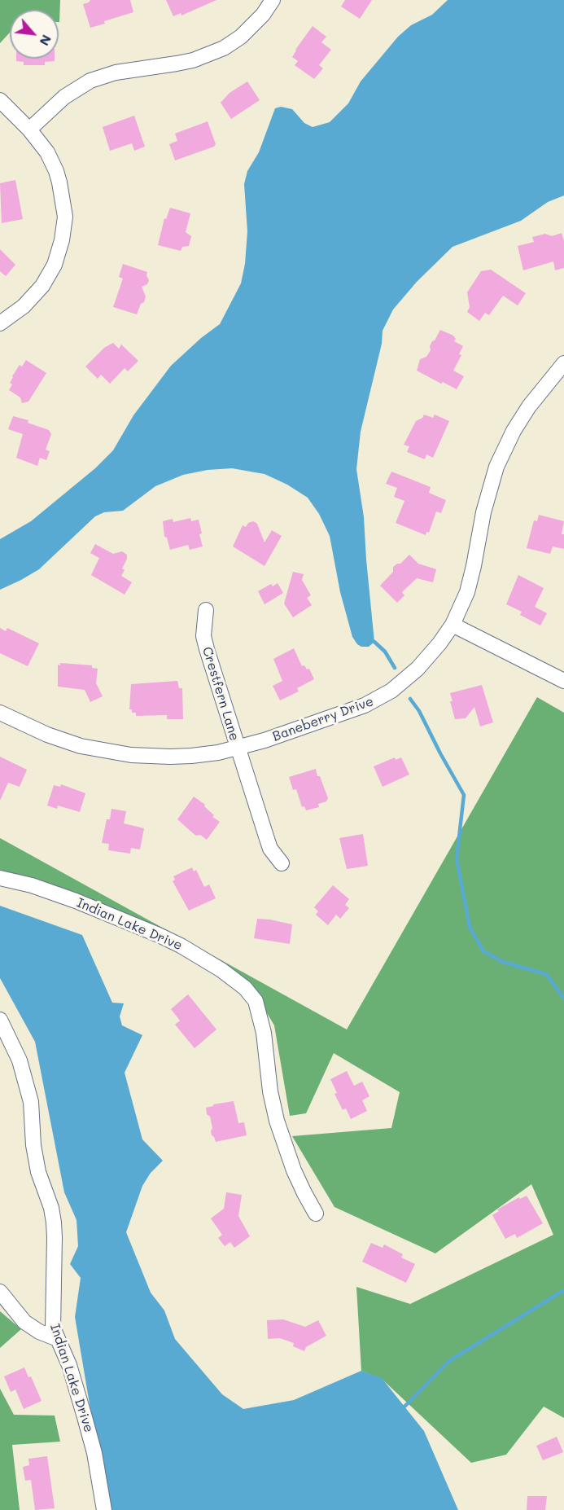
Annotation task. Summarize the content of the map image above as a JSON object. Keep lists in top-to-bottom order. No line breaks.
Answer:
{"streets":{"street":["Crestfern Lane","Baneberry Drive","Indian Lake Drive"]},"crossings":[["Crestfern Lane","Baneberry Drive"]],"north":"bottom right"}
